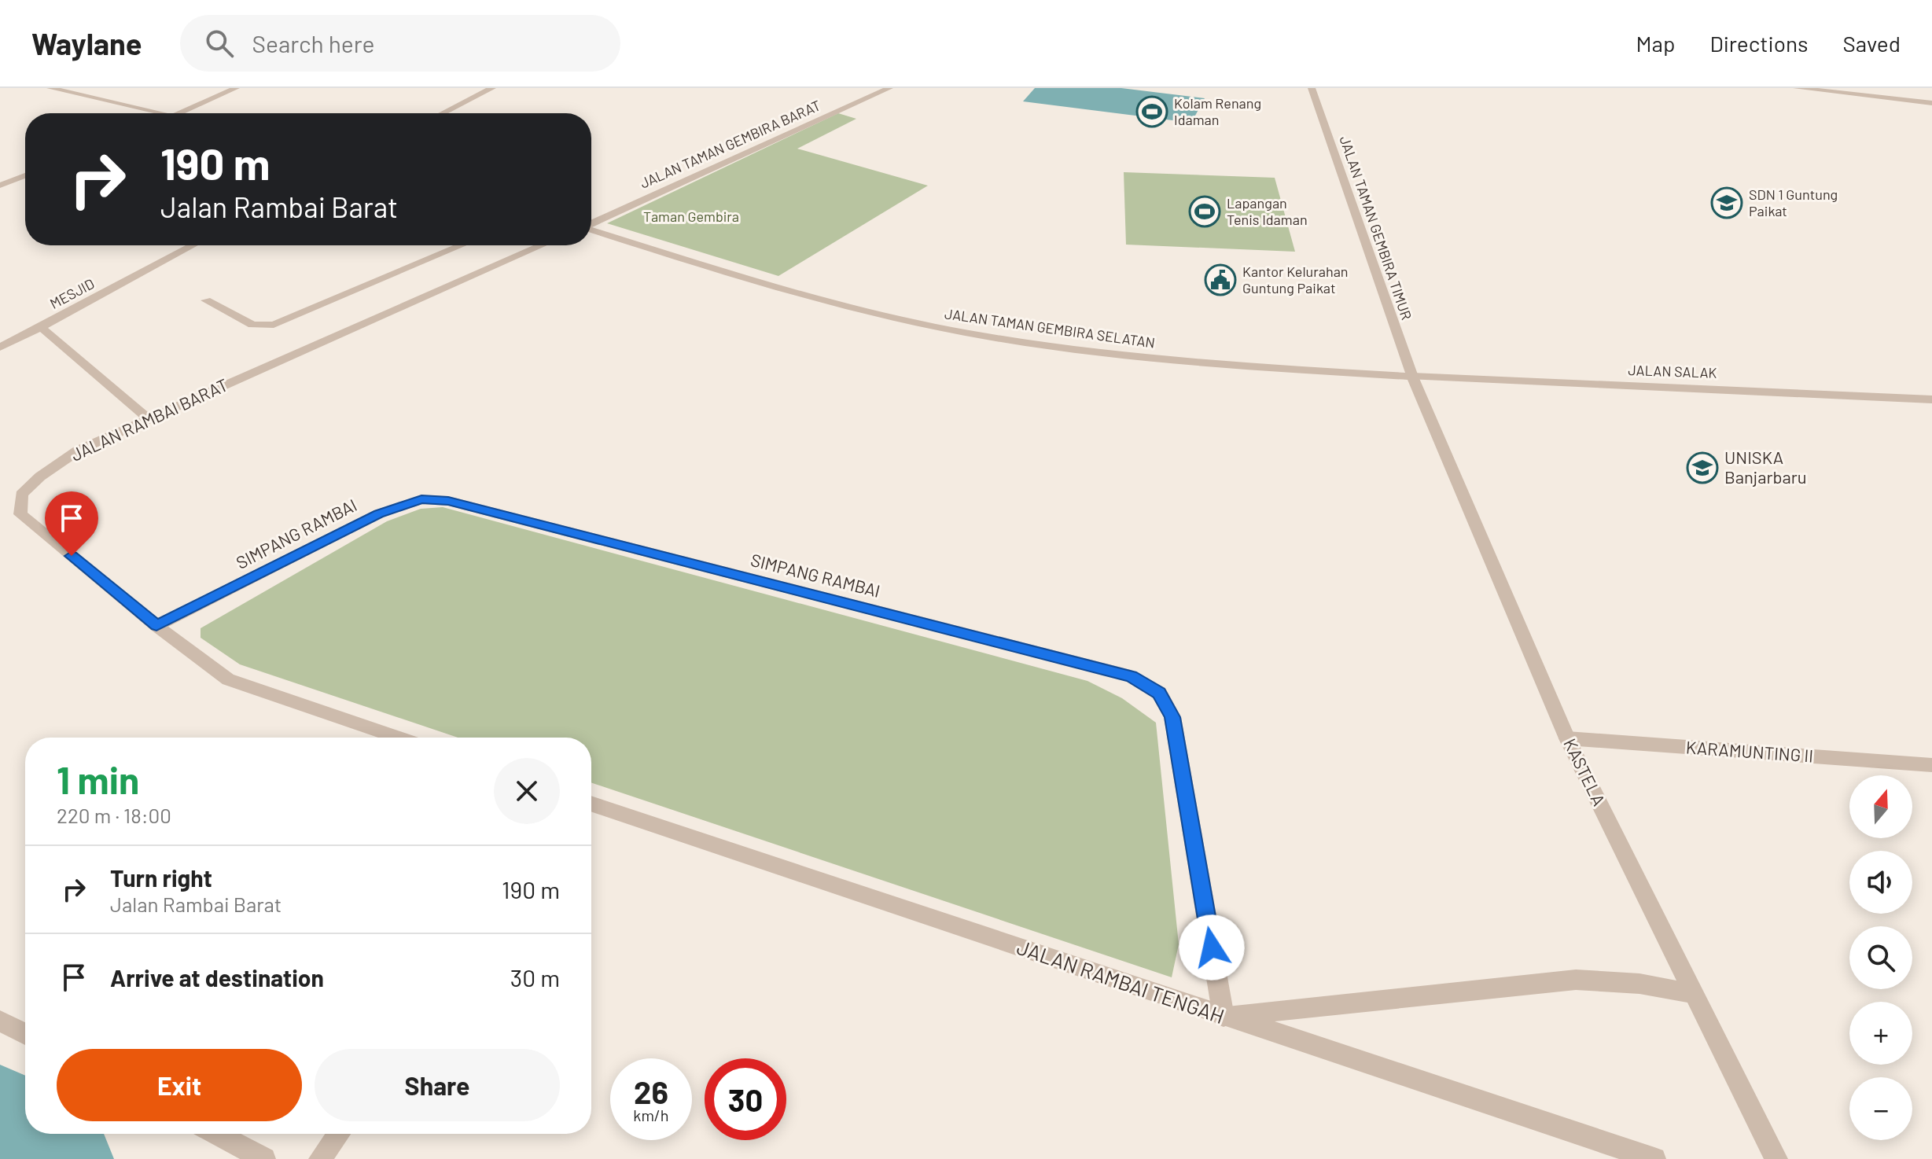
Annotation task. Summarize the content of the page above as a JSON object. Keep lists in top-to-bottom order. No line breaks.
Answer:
{"streets":{"street":["JALAN TAMAN GEMBIRA BARAT","JALAN TAMAN GEMBIRA TIMUR","MESJID","JALAN TAMAN GEMBIRA SELATAN","JALAN SALAK","JALAN RAMBAI BARAT","SIMPANG RAMBAI","KARAMUNTING II","KASTELA","JALAN RAMBAI TENGAH"]},"crossings":[["JALAN TAMAN GEMBIRA TIMUR","JALAN TAMAN GEMBIRA SELATAN"],["JALAN TAMAN GEMBIRA TIMUR","JALAN SALAK"],["JALAN TAMAN GEMBIRA TIMUR","KASTELA"],["MESJID","JALAN RAMBAI BARAT"],["JALAN TAMAN GEMBIRA SELATAN","JALAN SALAK"],["JALAN TAMAN GEMBIRA SELATAN","KASTELA"],["JALAN SALAK","KASTELA"],["JALAN RAMBAI BARAT","SIMPANG RAMBAI"],["SIMPANG RAMBAI","JALAN RAMBAI TENGAH"],["KARAMUNTING II","KASTELA"]],"parks":["Taman Gembira"],"places":{"sports":["Kolam Renang Idaman","Lapangan Tenis Idaman"],"school or university":["SDN 1 Guntung Paikat","UNISKA Banjarbaru"],"public building":["Kantor Kelurahan Guntung Paikat"]},"north":"top","page":{"header":"Waylane","search":"Search here","nav":["Map","Directions","Saved"],"turn":["190 m","Jalan Rambai Barat"],"heading":["1 min","220 m · 18:00"],"map_buttons":["+","−"],"list":[{"name":"Turn right","note":"Jalan Rambai Barat","value":"190 m"},{"name":"Arrive at destination","value":"30 m"}],"buttons":["Exit","Share"],"speed":"26 km/h","limit":"30"}}
